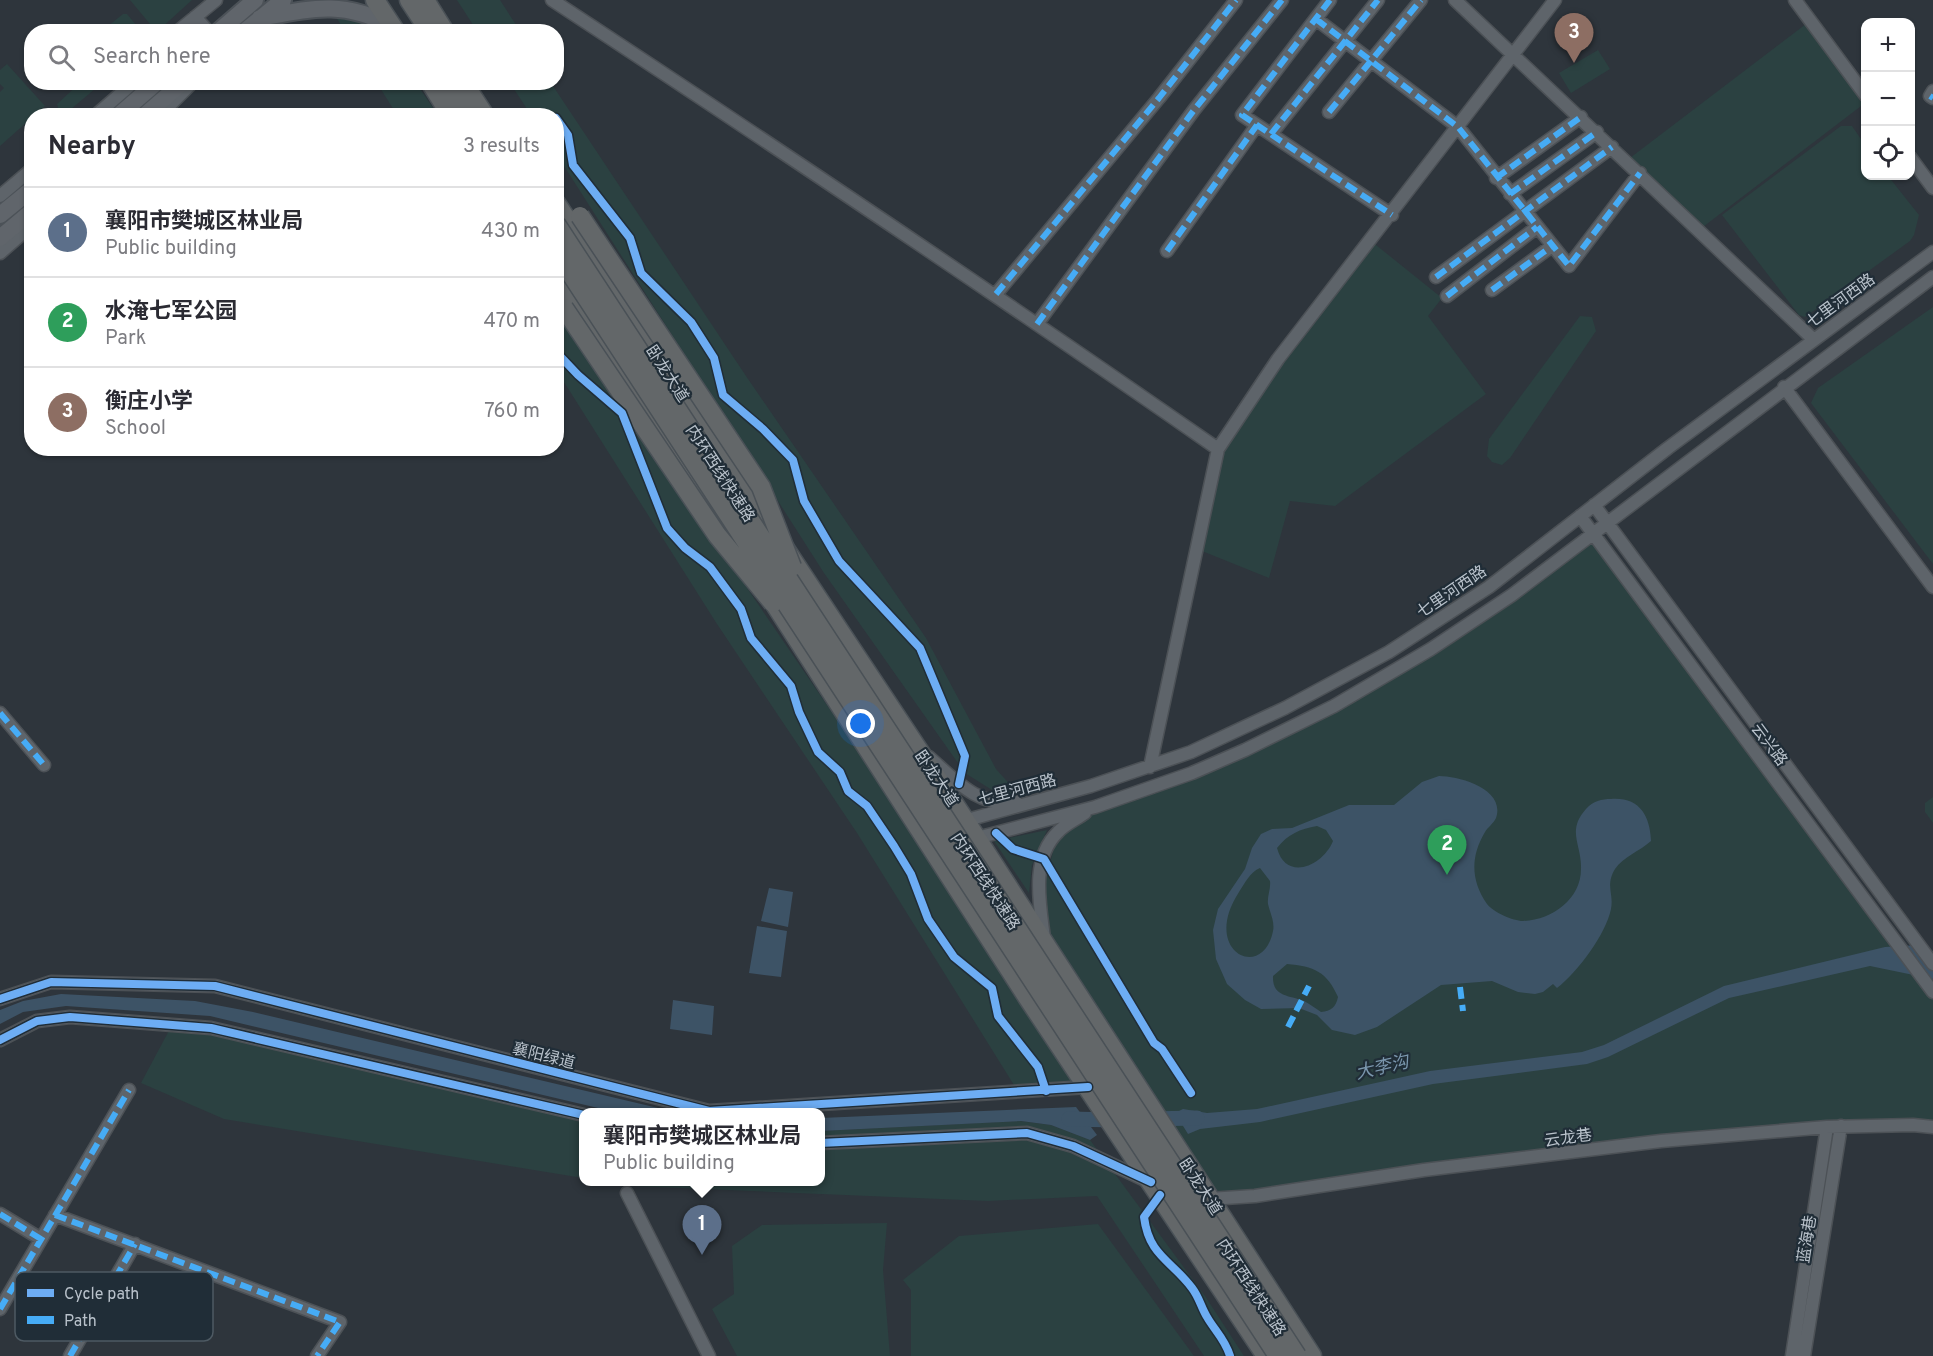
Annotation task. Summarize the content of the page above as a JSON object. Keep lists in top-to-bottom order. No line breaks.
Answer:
{"streets":{"highway":["卧龙大道","内环西线快速路"],"street":["七里河西路","云兴路","襄阳绿道","云龙巷","蓝海巷"]},"crossings":[["七里河西路","卧龙大道"],["七里河西路","云兴路"],["卧龙大道","云龙巷"],["云龙巷","蓝海巷"]],"water":["大李沟"],"legend":["Cycle path","Path"],"page":{"pins":["3","2","1"],"map_buttons":["+","−"],"search":"Search here","heading":["Nearby","3 results"],"list":[{"mark":"1","name":"襄阳市樊城区林业局","note":"Public building","value":"430 m"},{"mark":"2","name":"水淹七军公园","note":"Park","value":"470 m"},{"mark":"3","name":"衡庄小学","note":"School","value":"760 m"}],"popup":["襄阳市樊城区林业局","Public building"]}}
